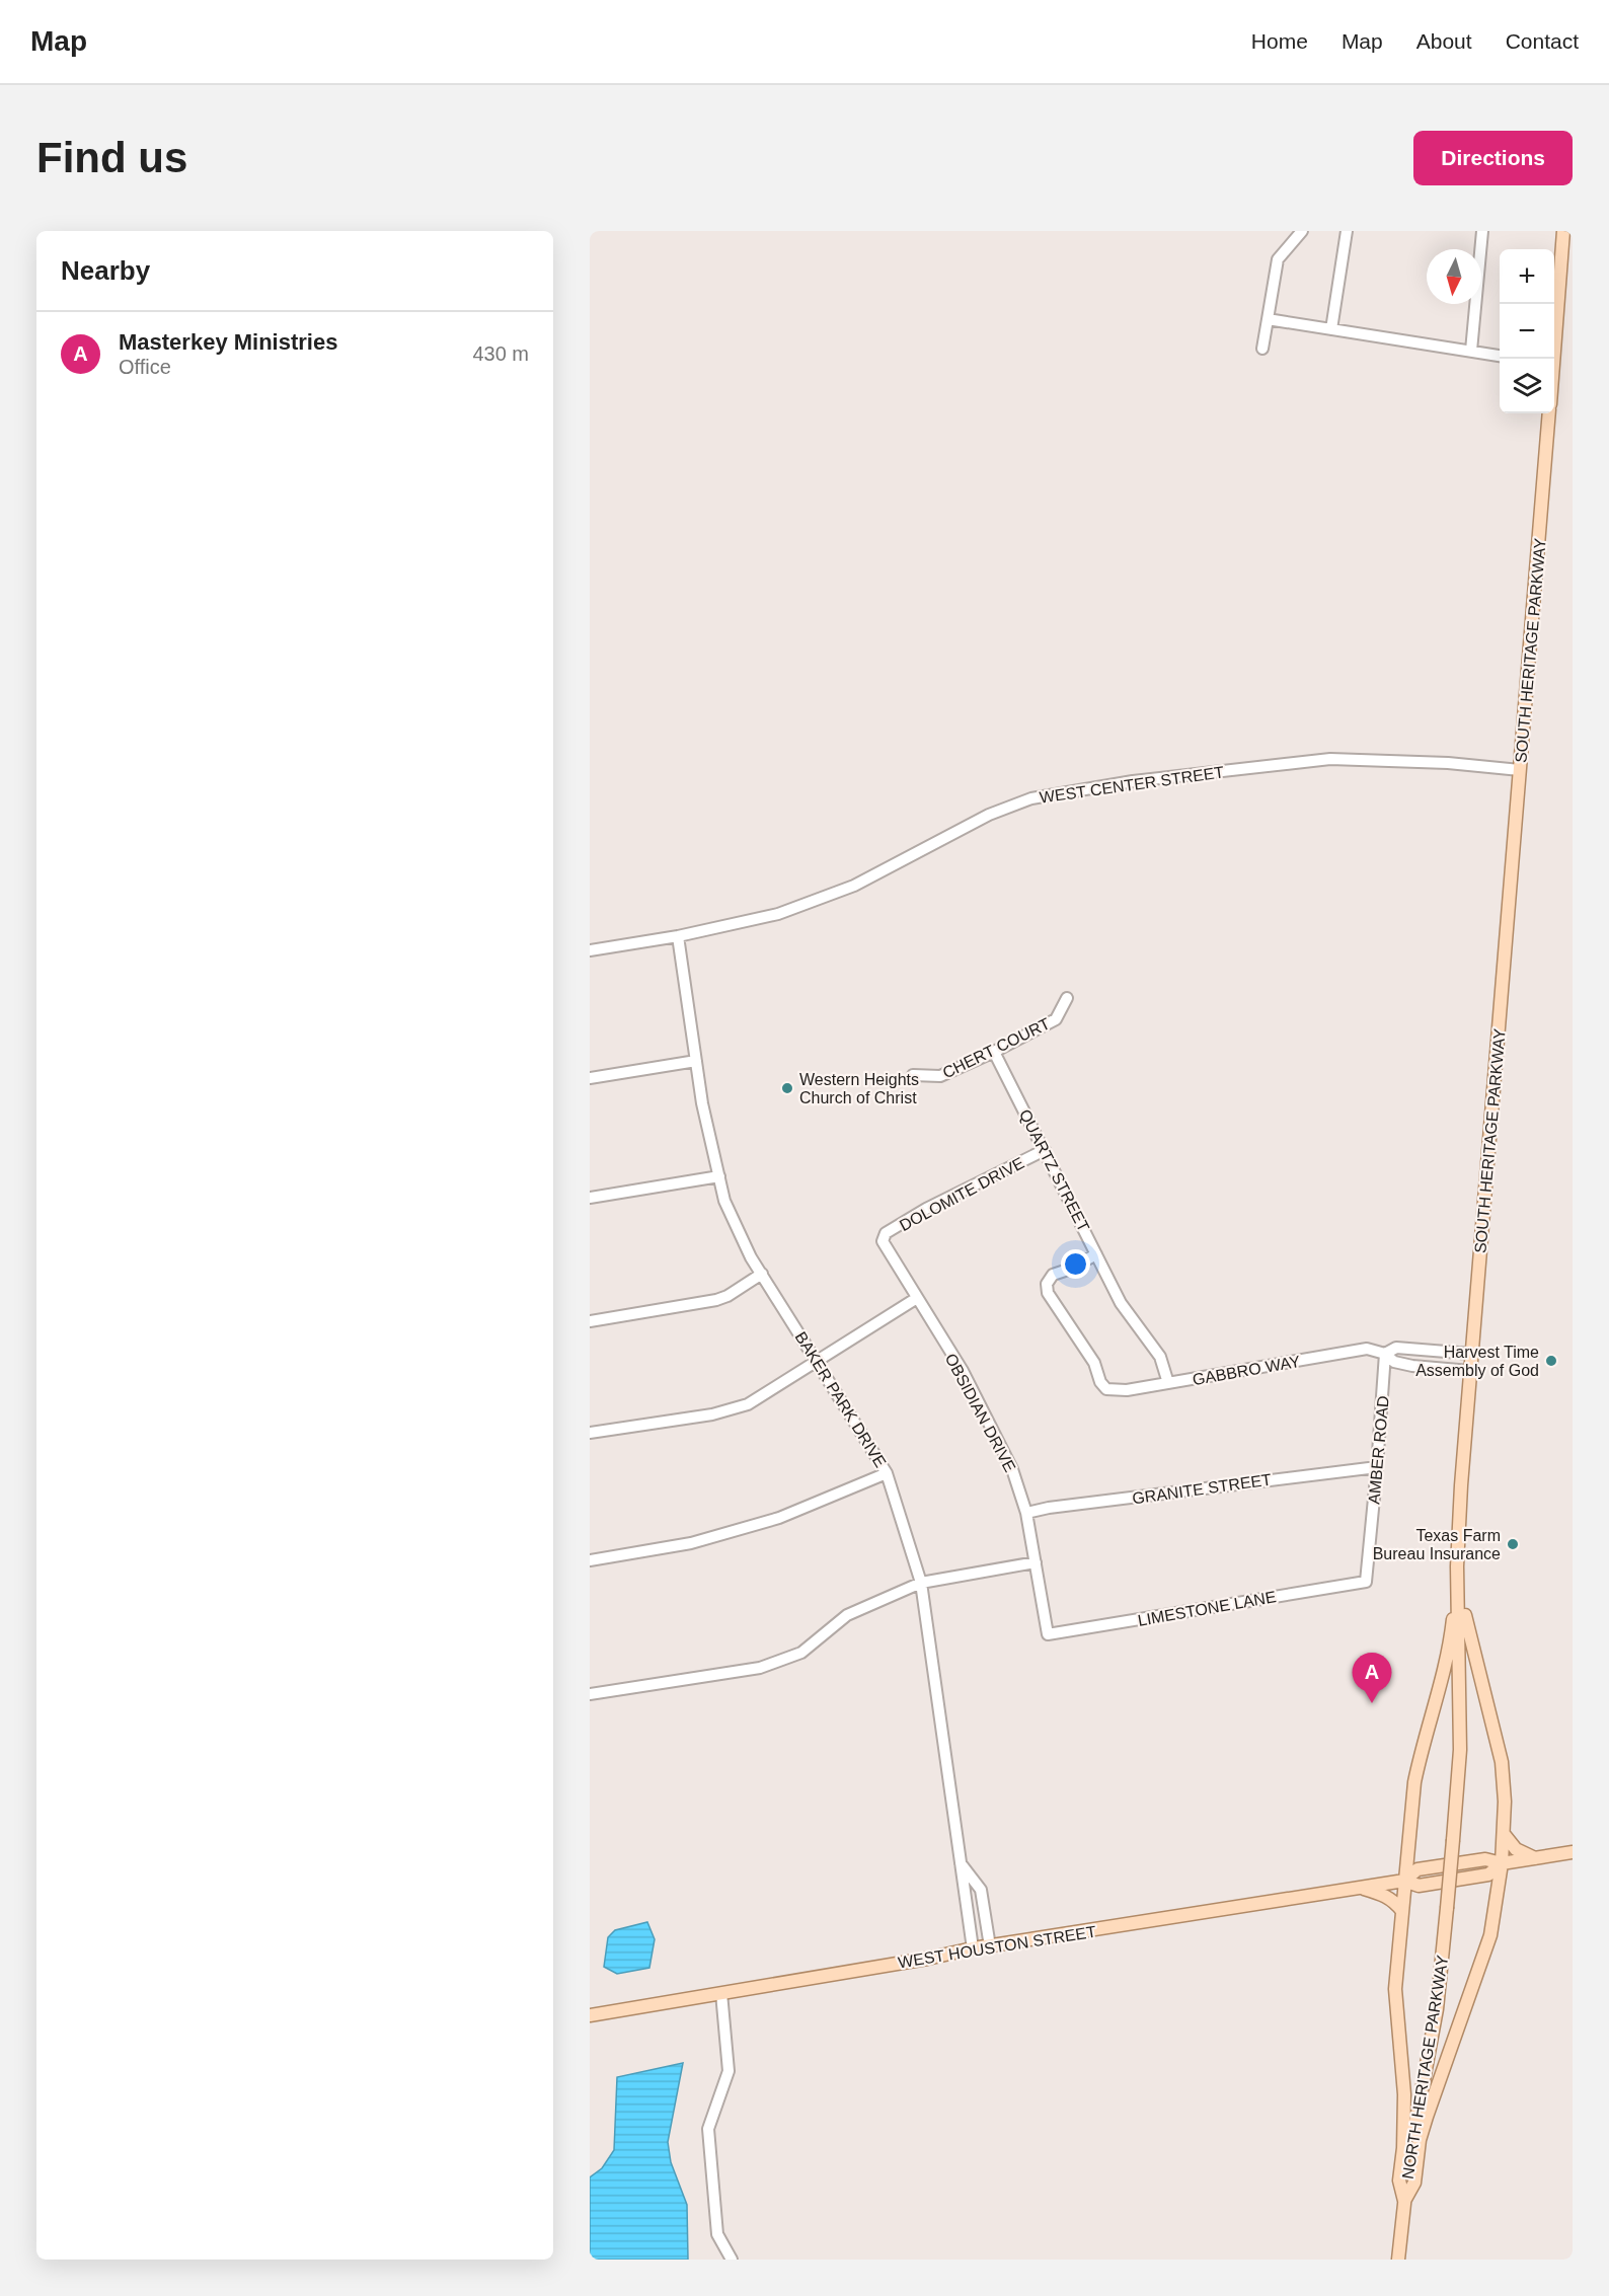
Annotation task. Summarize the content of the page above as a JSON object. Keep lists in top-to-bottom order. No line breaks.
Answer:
{"streets":{"main road":["SOUTH HERITAGE PARKWAY","WEST HOUSTON STREET","NORTH HERITAGE PARKWAY"],"street":["WEST CENTER STREET","CHERT COURT","QUARTZ STREET","DOLOMITE DRIVE","GABBRO WAY","BAKER PARK DRIVE","OBSIDIAN DRIVE","AMBER ROAD","GRANITE STREET","LIMESTONE LANE"]},"crossings":[["SOUTH HERITAGE PARKWAY","WEST CENTER STREET"],["SOUTH HERITAGE PARKWAY","GABBRO WAY"],["SOUTH HERITAGE PARKWAY","NORTH HERITAGE PARKWAY"],["WEST CENTER STREET","BAKER PARK DRIVE"],["CHERT COURT","QUARTZ STREET"],["QUARTZ STREET","DOLOMITE DRIVE"],["QUARTZ STREET","GABBRO WAY"],["DOLOMITE DRIVE","OBSIDIAN DRIVE"],["GABBRO WAY","AMBER ROAD"],["BAKER PARK DRIVE","WEST HOUSTON STREET"],["OBSIDIAN DRIVE","GRANITE STREET"],["OBSIDIAN DRIVE","LIMESTONE LANE"],["AMBER ROAD","GRANITE STREET"],["AMBER ROAD","LIMESTONE LANE"]],"places":["Western Heights Church of Christ","Harvest Time Assembly of God","Texas Farm Bureau Insurance"],"north":"bottom","page":{"header":"Map","nav":["Home","Map","About","Contact"],"buttons":"Directions","title":"Find us","heading":"Nearby","map_buttons":["+","−"],"list":[{"mark":"A","name":"Masterkey Ministries","note":"Office","value":"430 m"}],"pins":"A"}}
